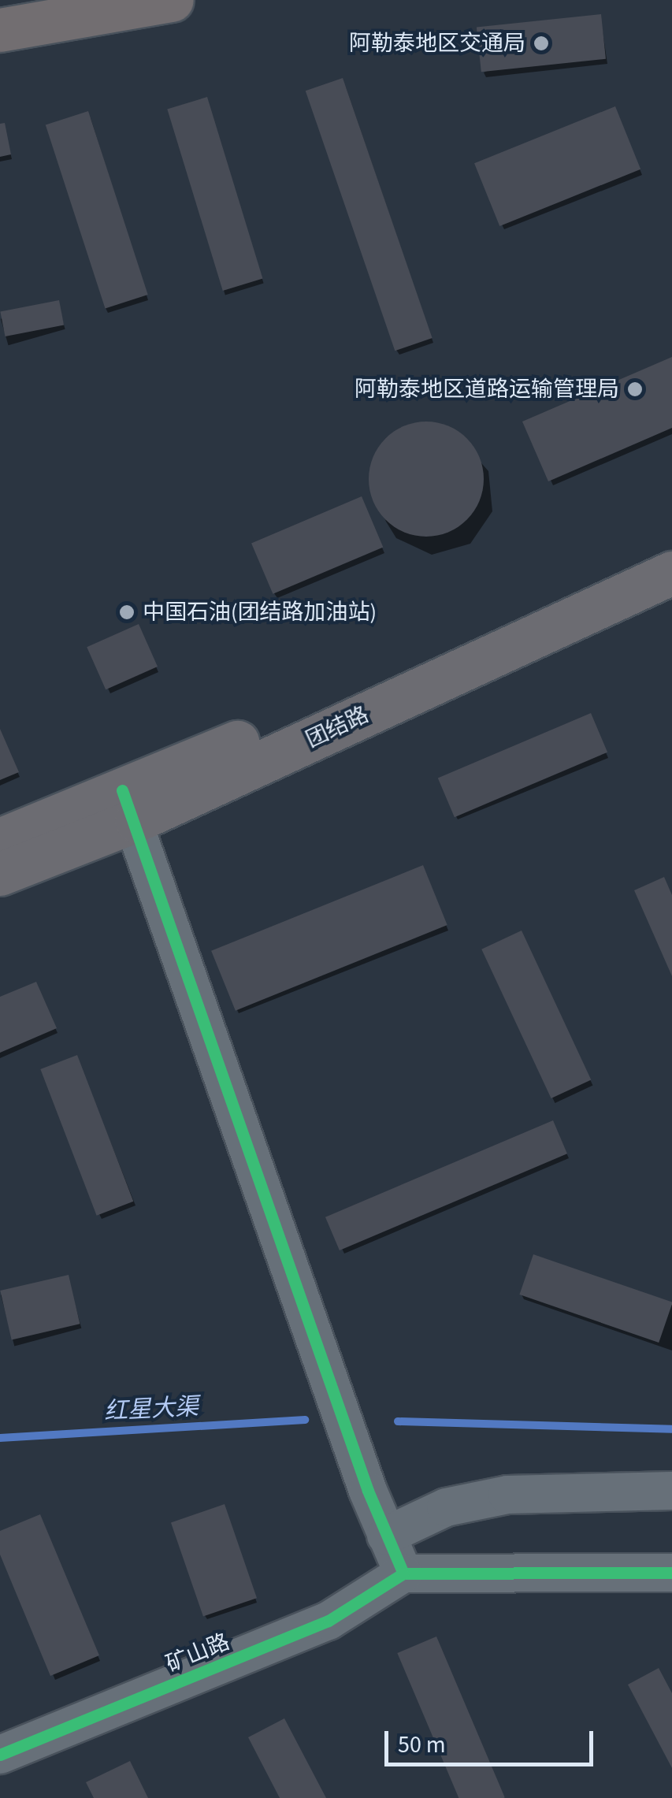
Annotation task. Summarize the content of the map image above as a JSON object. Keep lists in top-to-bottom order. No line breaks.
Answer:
{"streets":{"main road":["团结路"],"street":["矿山路"]},"water":["红星大渠"],"places":["阿勒泰地区交通局","阿勒泰地区道路运输管理局","中国石油(团结路加油站)"],"scale_bar":"50 m"}
